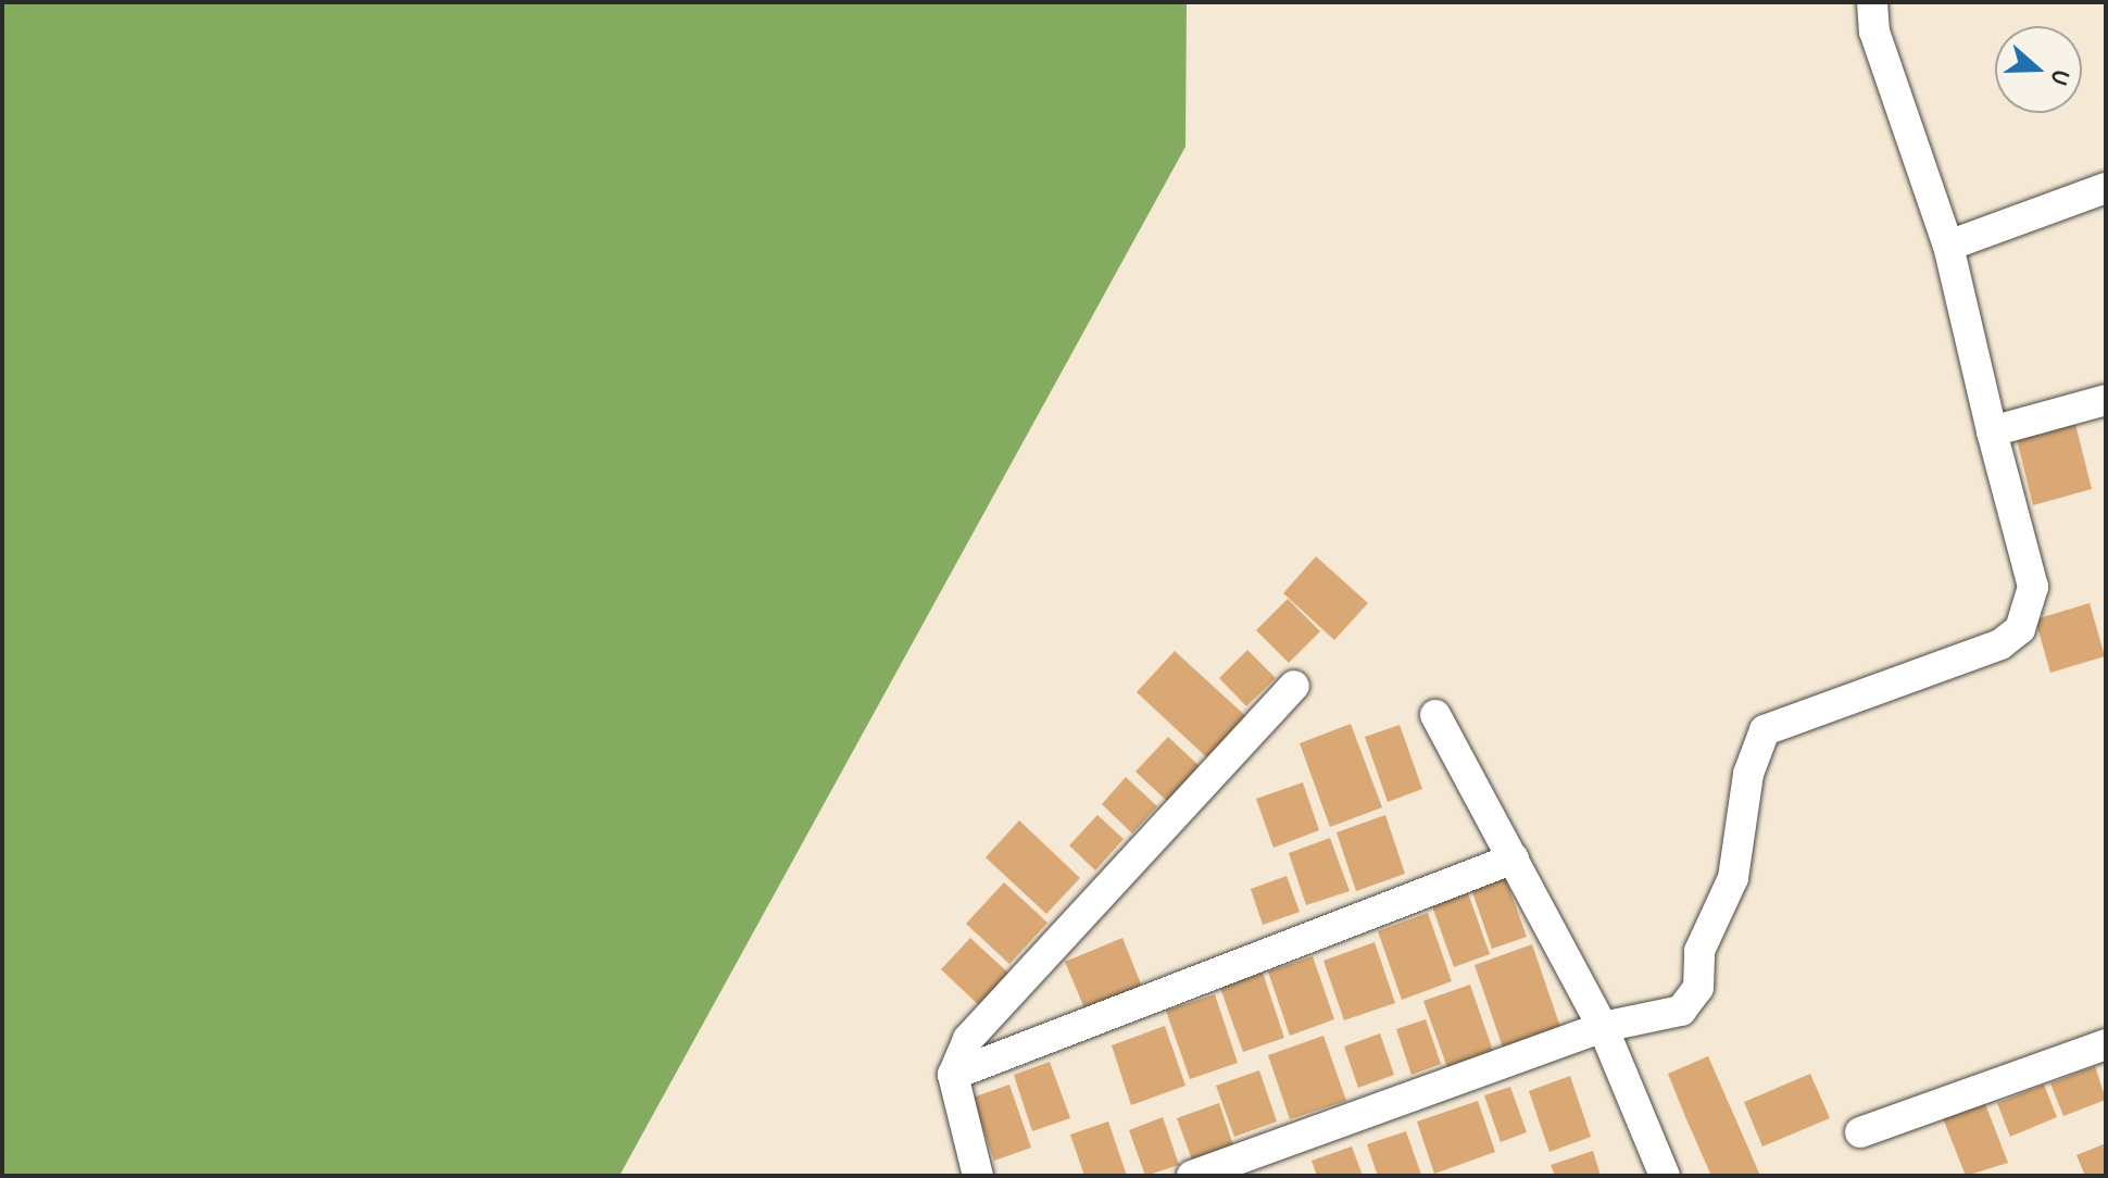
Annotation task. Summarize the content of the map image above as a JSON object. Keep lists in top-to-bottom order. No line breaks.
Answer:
{"north":"right"}
